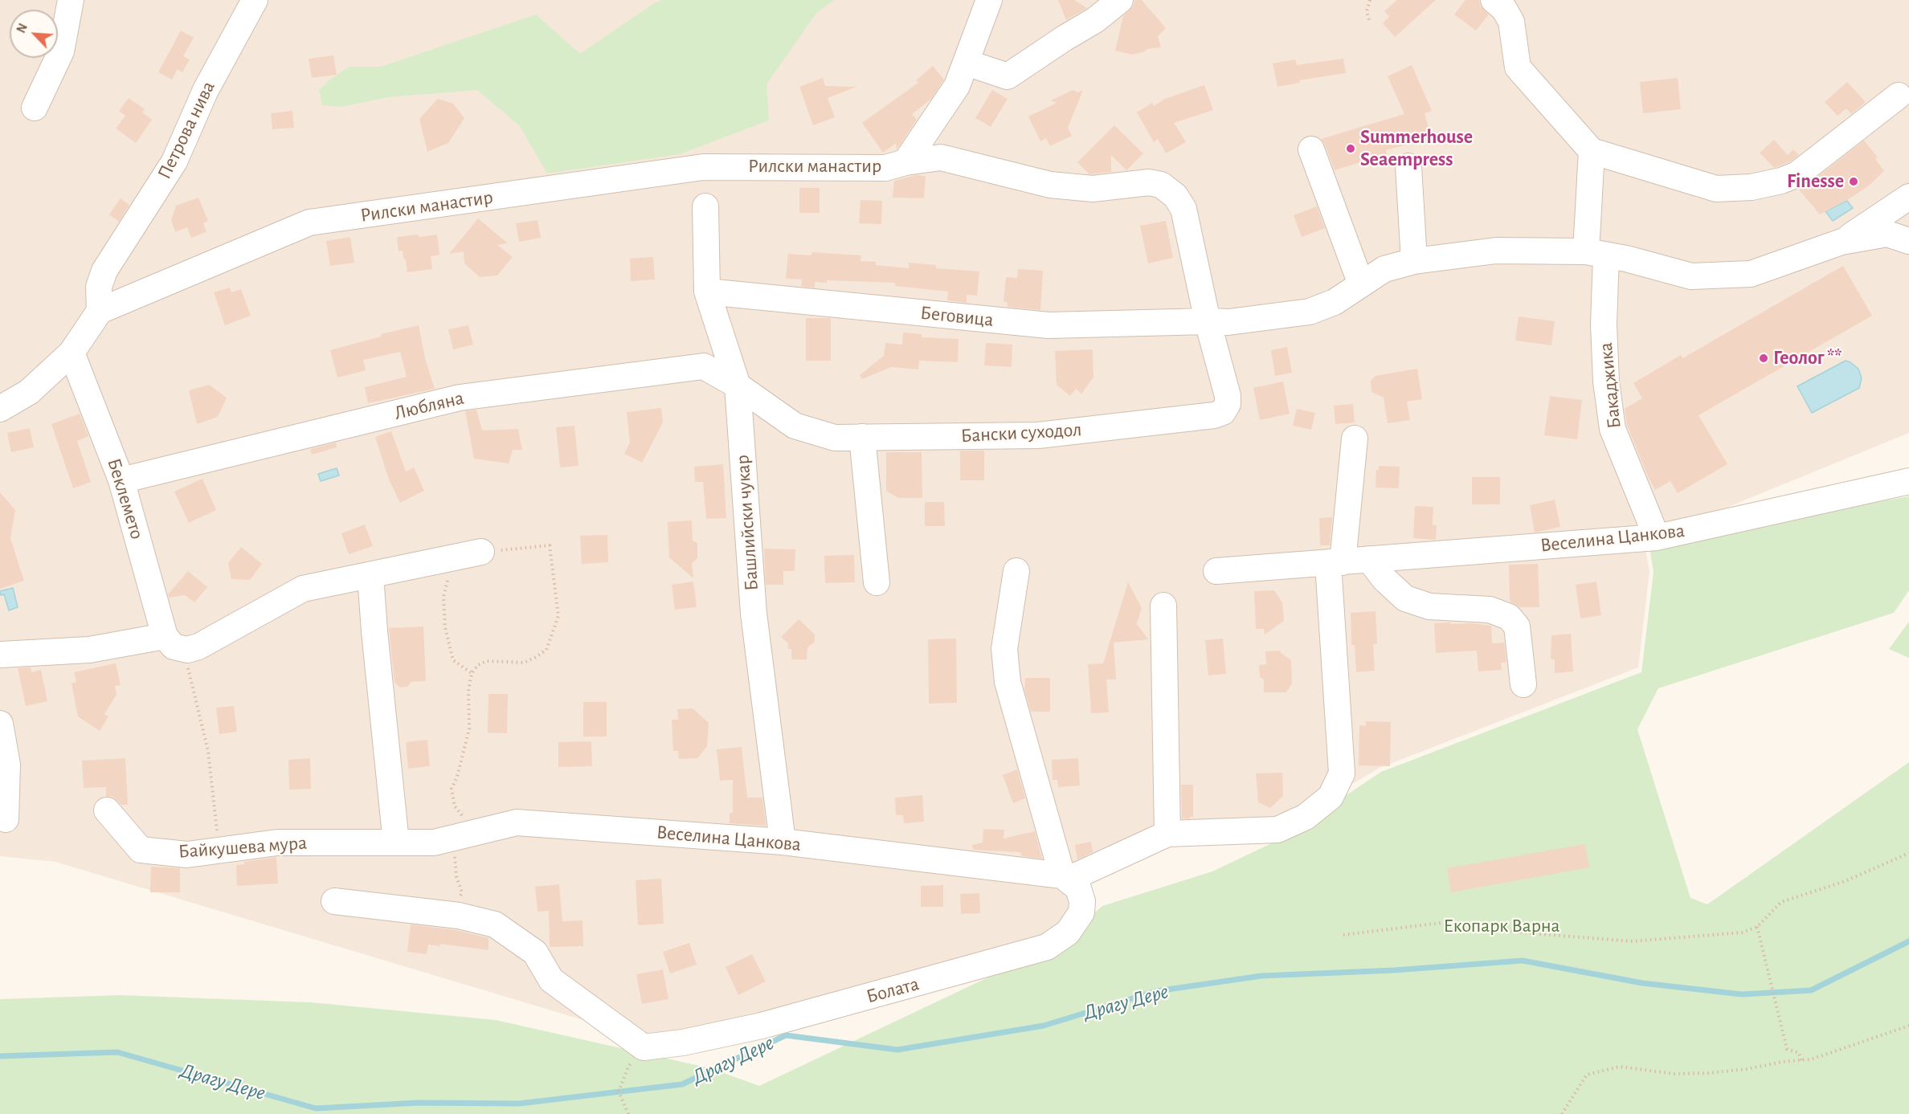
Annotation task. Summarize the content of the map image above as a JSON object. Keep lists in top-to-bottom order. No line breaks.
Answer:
{"streets":{"street":["Петрова нива","Рилски манастир","Беговица","Бакаджика","Любляна","Бански суходол","Беклемето","Башлийски чукар","Веселина Цанкова","Байкушева мура","Болата"]},"crossings":[["Петрова нива","Рилски манастир"],["Рилски манастир","Беговица"],["Рилски манастир","Бански суходол"],["Беговица","Бански суходол"],["Беговица","Башлийски чукар"],["Бакаджика","Веселина Цанкова"],["Любляна","Бански суходол"],["Любляна","Беклемето"],["Любляна","Башлийски чукар"],["Бански суходол","Башлийски чукар"],["Башлийски чукар","Веселина Цанкова"],["Веселина Цанкова","Байкушева мура"],["Веселина Цанкова","Болата"]],"water":["Драгу Дере"],"parks":["Екопарк Варна"],"places":["Summerhouse Seaempress","Finesse","Геолог **"],"north":"top left"}
